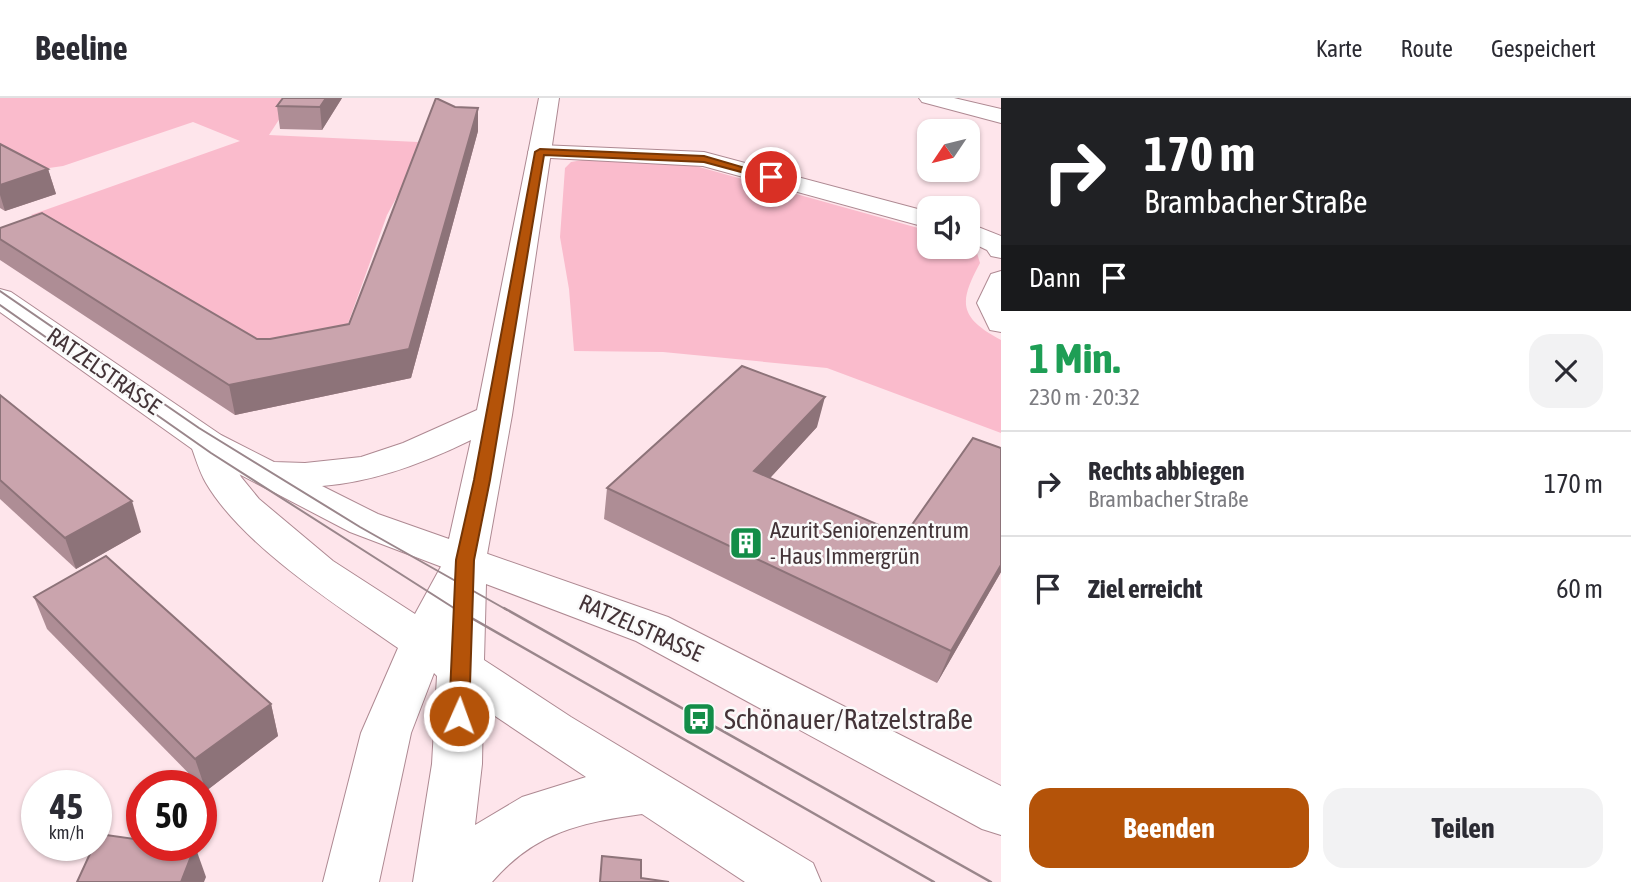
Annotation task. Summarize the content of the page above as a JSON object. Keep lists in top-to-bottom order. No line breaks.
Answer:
{"streets":{"main road":["RATZELSTRASSE"]},"places":{"building":["Azurit Seniorenzentrum - Haus Immergrün"],"bus stop":["Schönauer/Ratzelstraße"]},"north":"bottom left","page":{"header":"Beeline","nav":["Karte","Route","Gespeichert"],"turn":["170 m","Brambacher Straße"],"then":"Dann","heading":["1 Min.","230 m · 20:32"],"list":[{"name":"Rechts abbiegen","note":"Brambacher Straße","value":"170 m"},{"name":"Ziel erreicht","value":"60 m"}],"speed":"45 km/h","limit":"50","buttons":["Beenden","Teilen"]}}
